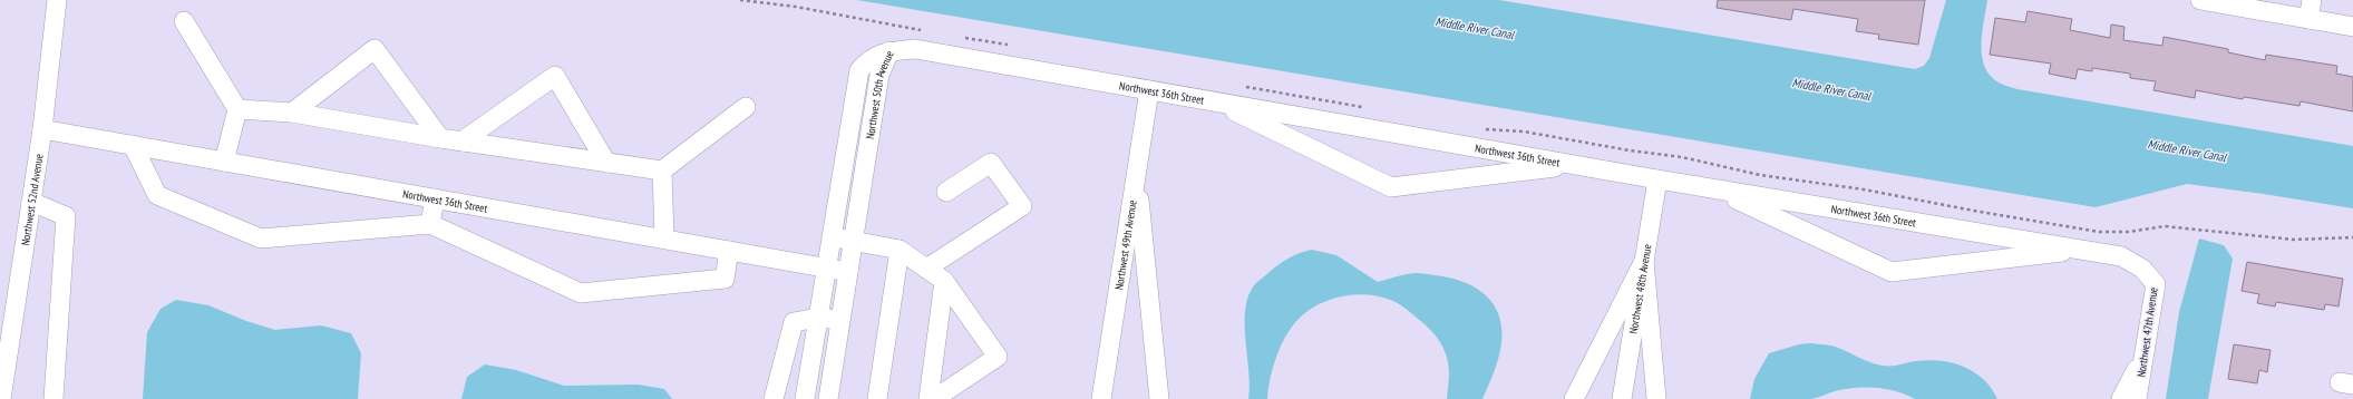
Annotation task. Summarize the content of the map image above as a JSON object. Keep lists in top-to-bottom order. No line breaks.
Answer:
{"streets":{"street":["Northwest 36th Street","Northwest 50th Avenue","Northwest 52nd Avenue","Northwest 49th Avenue","Northwest 48th Avenue","Northwest 47th Avenue"]},"crossings":[["Northwest 36th Street","Northwest 50th Avenue"],["Northwest 36th Street","Northwest 52nd Avenue"],["Northwest 36th Street","Northwest 49th Avenue"],["Northwest 36th Street","Northwest 48th Avenue"],["Northwest 36th Street","Northwest 47th Avenue"]],"water":["Middle River Canal"]}
